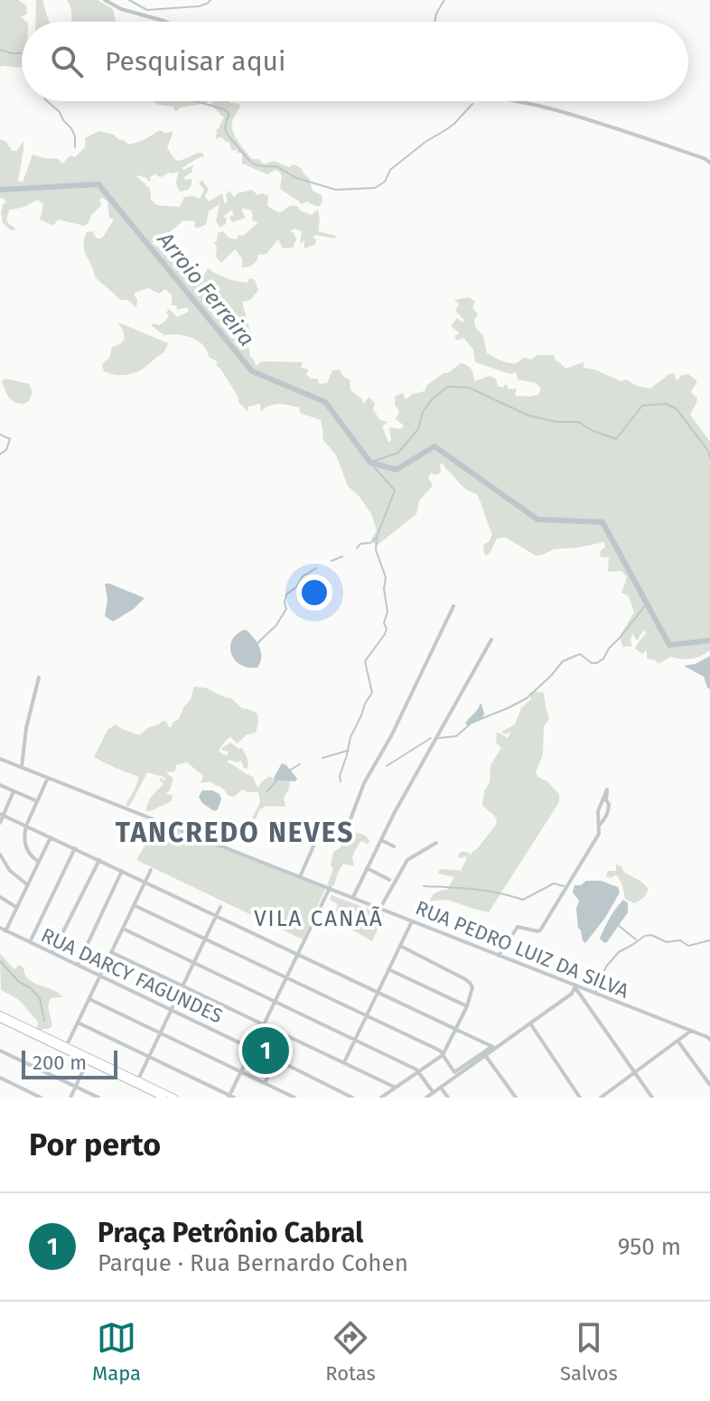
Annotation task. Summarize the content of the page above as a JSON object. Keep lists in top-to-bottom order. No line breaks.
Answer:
{"streets":{"street":["RUA PEDRO LUIZ DA SILVA","RUA DARCY FAGUNDES"]},"districts":["TANCREDO NEVES","VILA CANAÃ"],"water":["Arroio Ferreira"],"scale_bar":"200 m","page":{"search":"Pesquisar aqui","pins":"1","scale":"200 m","heading":"Por perto","list":[{"mark":"1","name":"Praça Petrônio Cabral","note":"Parque · Rua Bernardo Cohen","value":"950 m"}],"nav":["Mapa","Rotas","Salvos"]}}
